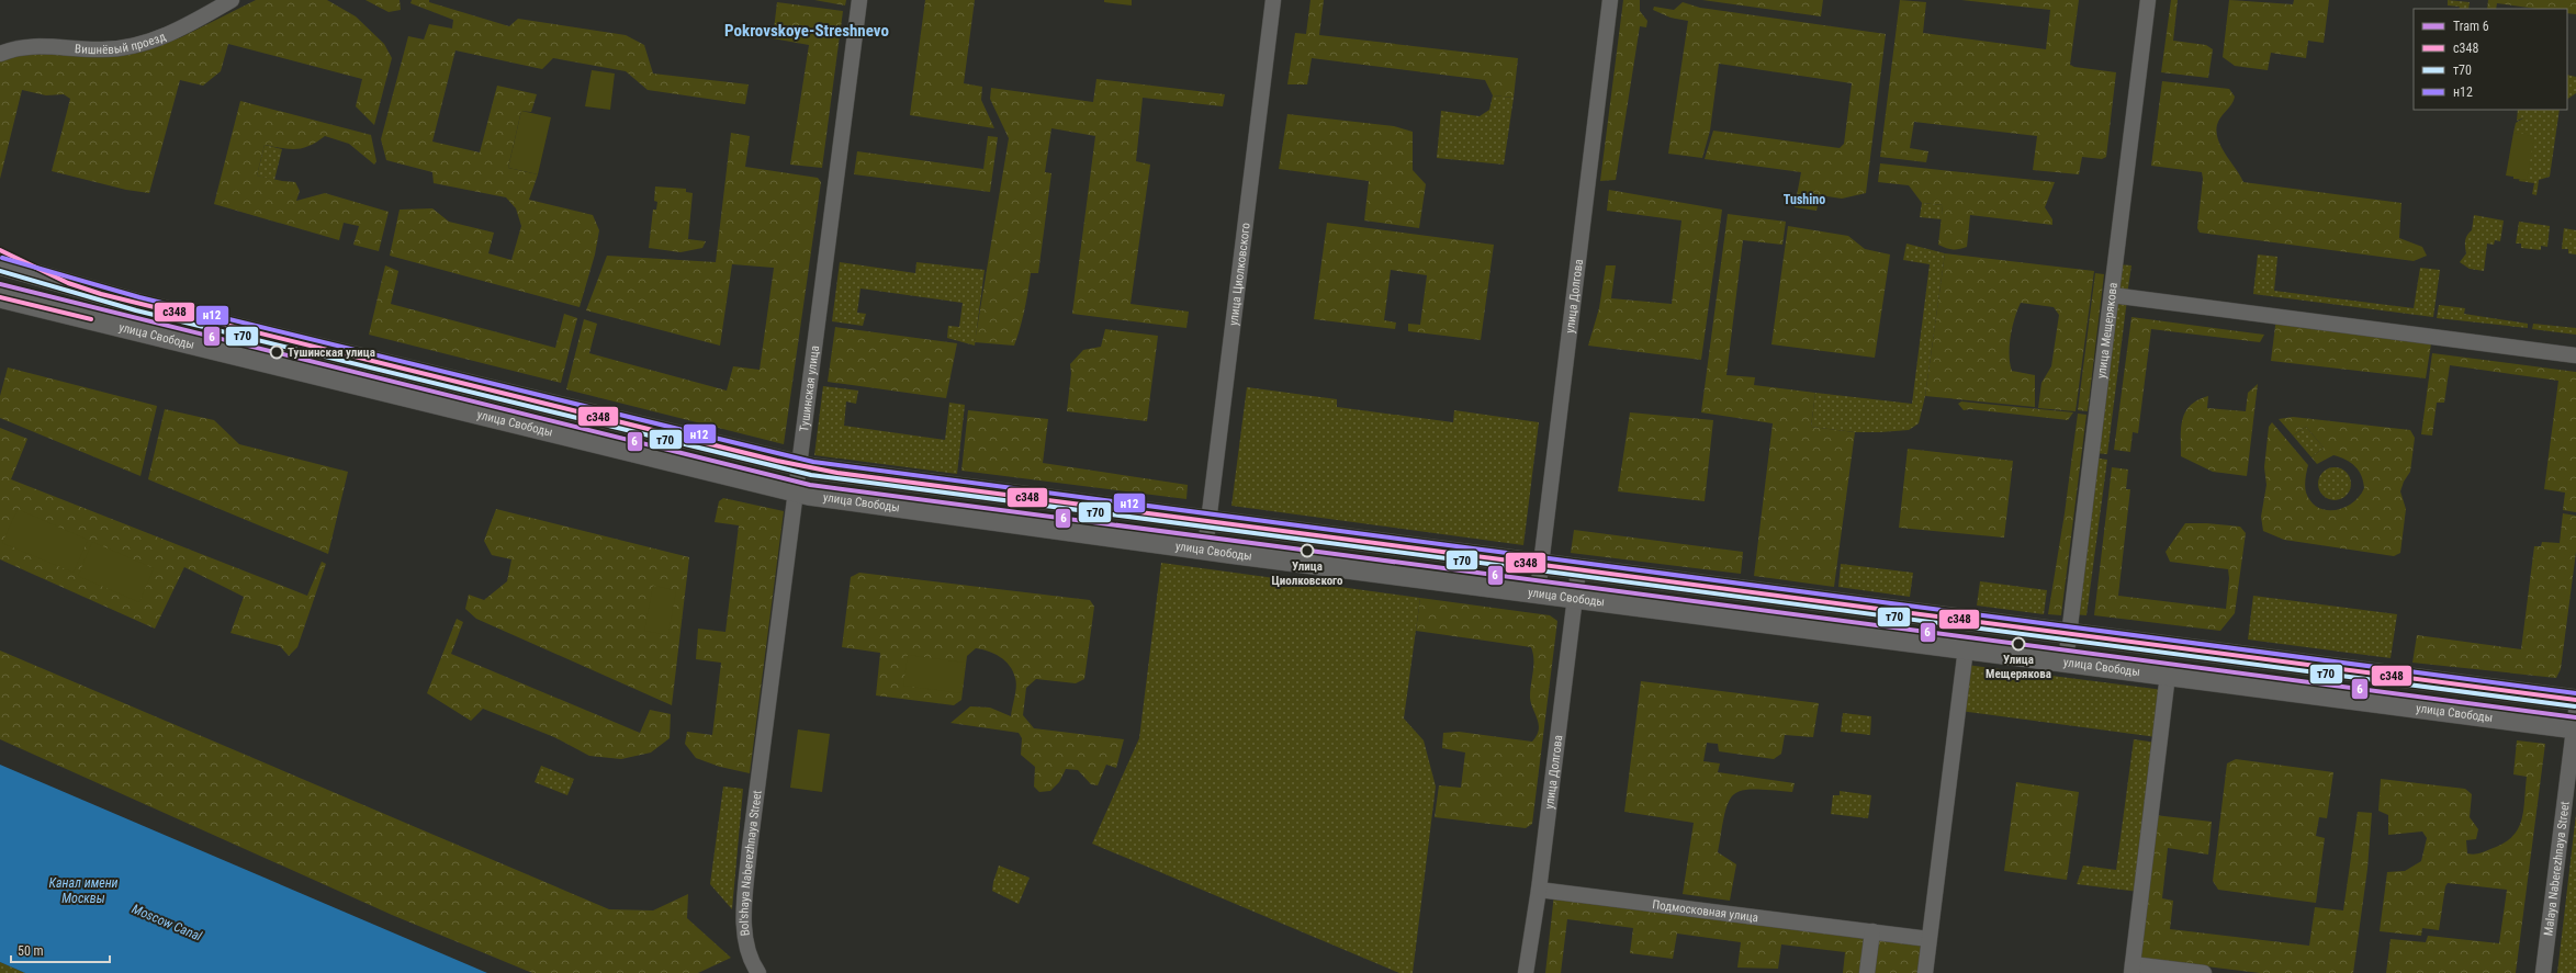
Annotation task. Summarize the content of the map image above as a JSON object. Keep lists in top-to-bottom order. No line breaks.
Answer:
{"streets":{"main road":["улица Свободы"],"street":["Вишнёвый проезд","улица Циолковского","улица Долгова","улица Мещерякова","Тушинская улица","Bol'shaya Naberezhnaya Street","Malaya Naberezhnaya Street","Подмосковная улица"]},"crossings":[["улица Циолковского","улица Свободы"],["улица Долгова","улица Свободы"],["улица Долгова","Подмосковная улица"],["улица Мещерякова","улица Свободы"],["улица Свободы","Тушинская улица"],["улица Свободы","Malaya Naberezhnaya Street"],["Тушинская улица","Bol'shaya Naberezhnaya Street"]],"districts":["Pokrovskoye-Streshnevo","Tushino"],"water":["Канал имени Москвы","Moscow Canal"],"places":["Тушинская улица","Улица Циолковского","Улица Мещерякова"],"lines":["transit line с348","transit line н12","transit line т70","tram line 6"],"legend":["Tram 6","с348","т70","н12"],"scale_bar":"50 m"}
